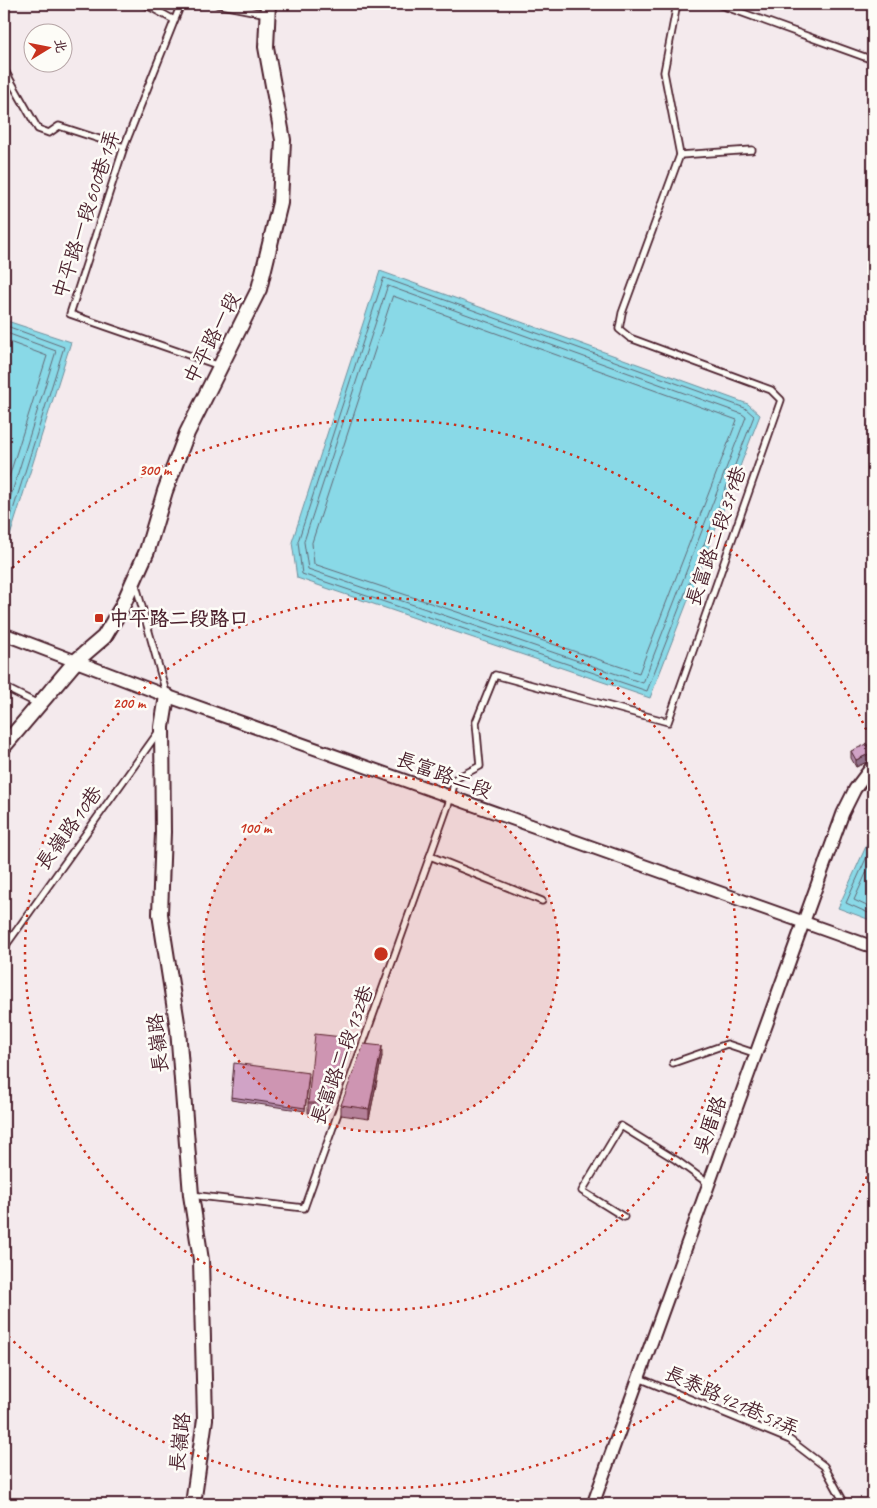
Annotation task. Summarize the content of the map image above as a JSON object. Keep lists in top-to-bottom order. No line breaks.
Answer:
{"streets":{"street":["中平路一段","長富路二段","長嶺路","吳厝路"],"lane":["中平路一段600巷1弄","長富路二段379巷","長嶺路10巷","長富路二段132巷","長泰路421巷57弄"]},"crossings":[["中平路一段600巷1弄","中平路一段"],["中平路一段","長富路二段"],["中平路一段","長嶺路"],["長富路二段379巷","長富路二段"],["長富路二段379巷","長富路二段132巷"],["長富路二段","長嶺路"],["長富路二段","長富路二段132巷"],["長富路二段","吳厝路"],["長嶺路10巷","長嶺路"],["長嶺路","長富路二段132巷"],["吳厝路","長泰路421巷57弄"]],"places":{"transit":["中平路二段路口"]},"north":"right","rings":["300 m","200 m","100 m"]}
